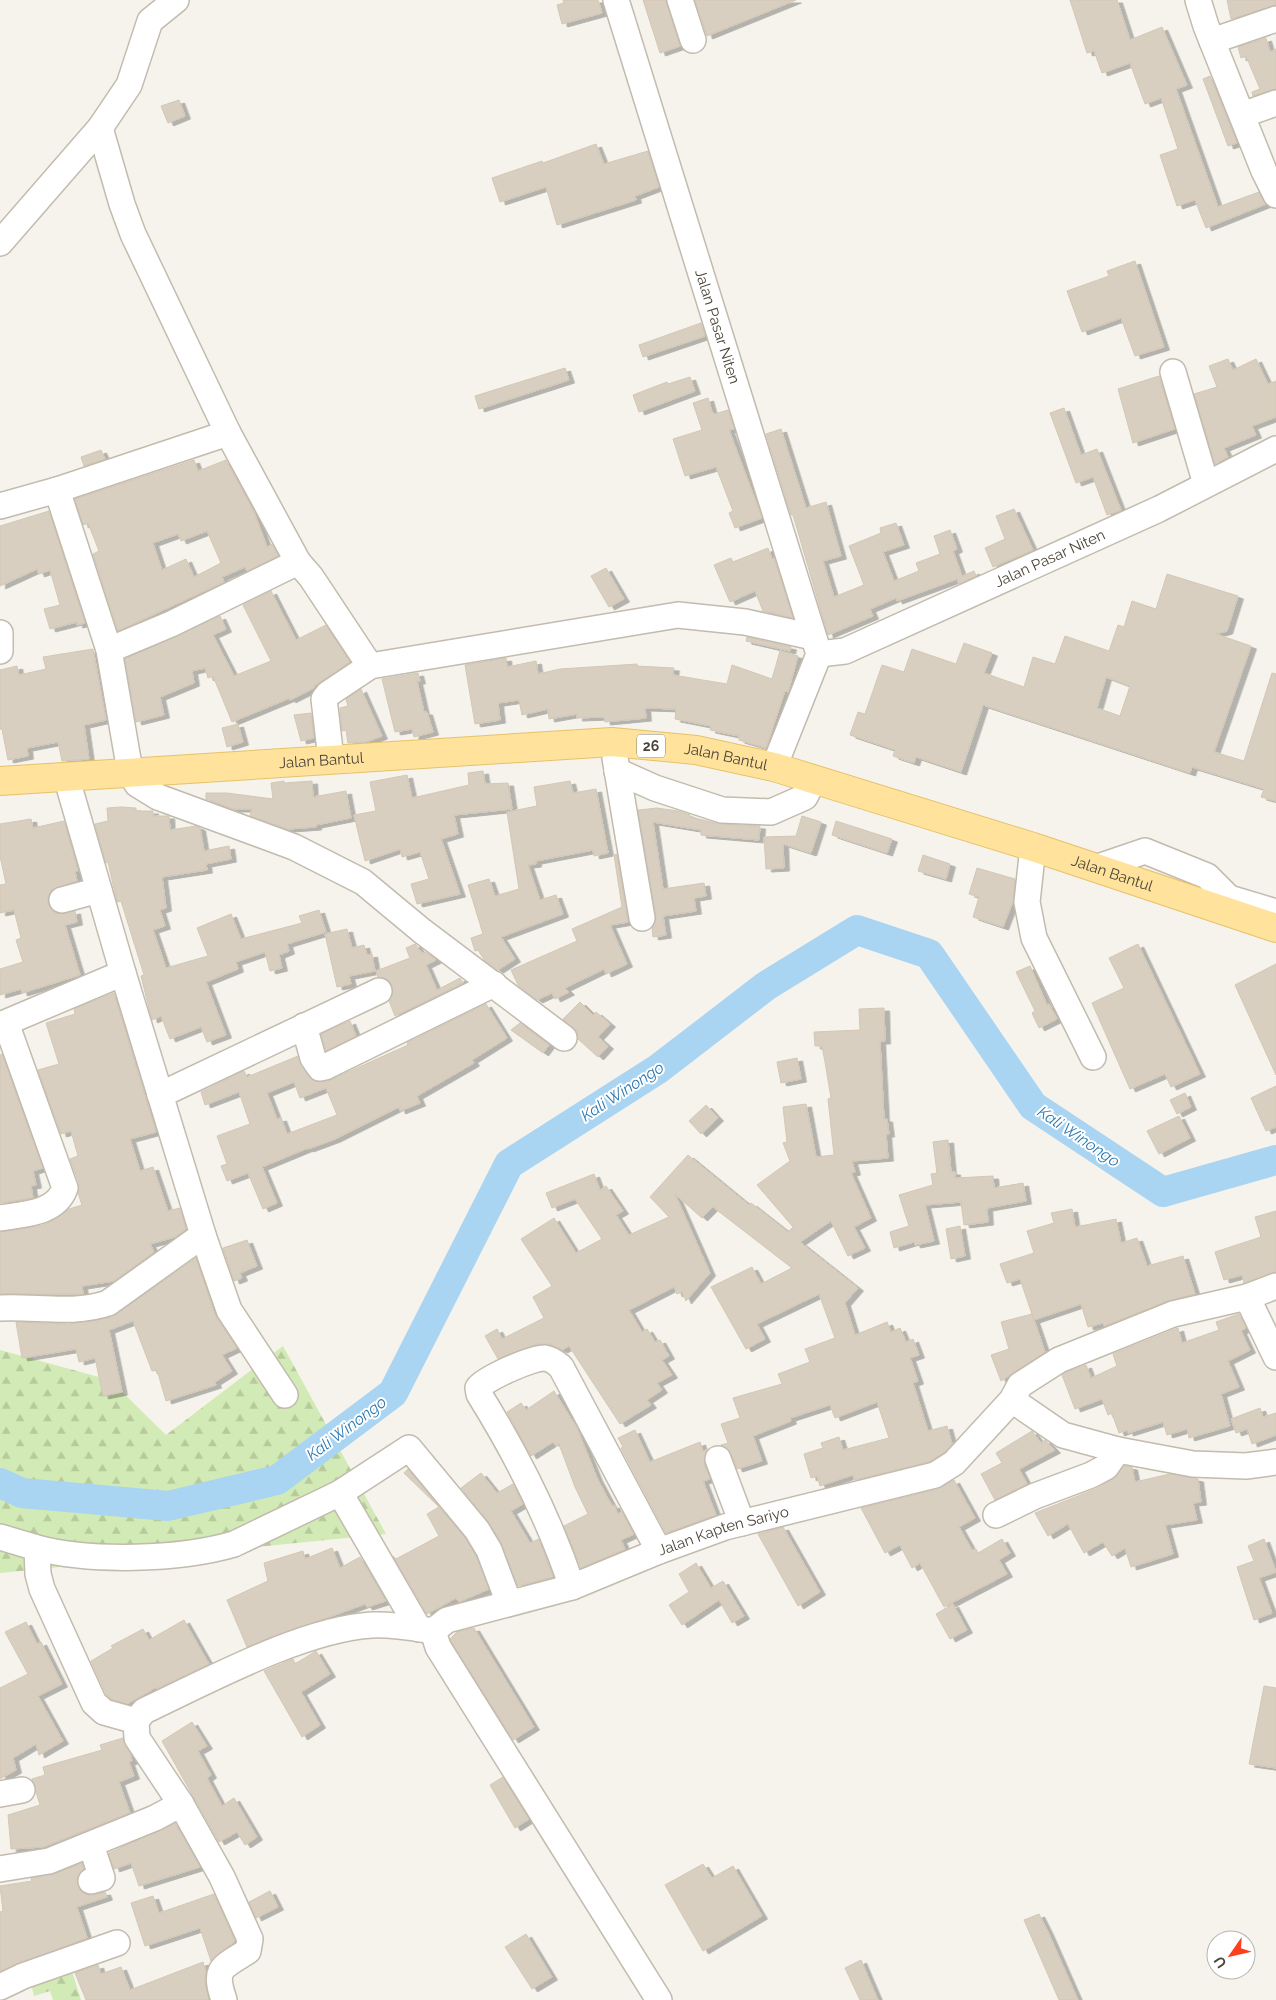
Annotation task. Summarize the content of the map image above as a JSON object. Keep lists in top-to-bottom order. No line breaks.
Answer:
{"streets":{"main road":["26","Jalan Bantul"],"street":["Jalan Pasar Niten","Jalan Kapten Sariyo"]},"water":["Kali Winongo"],"north":"bottom left"}
